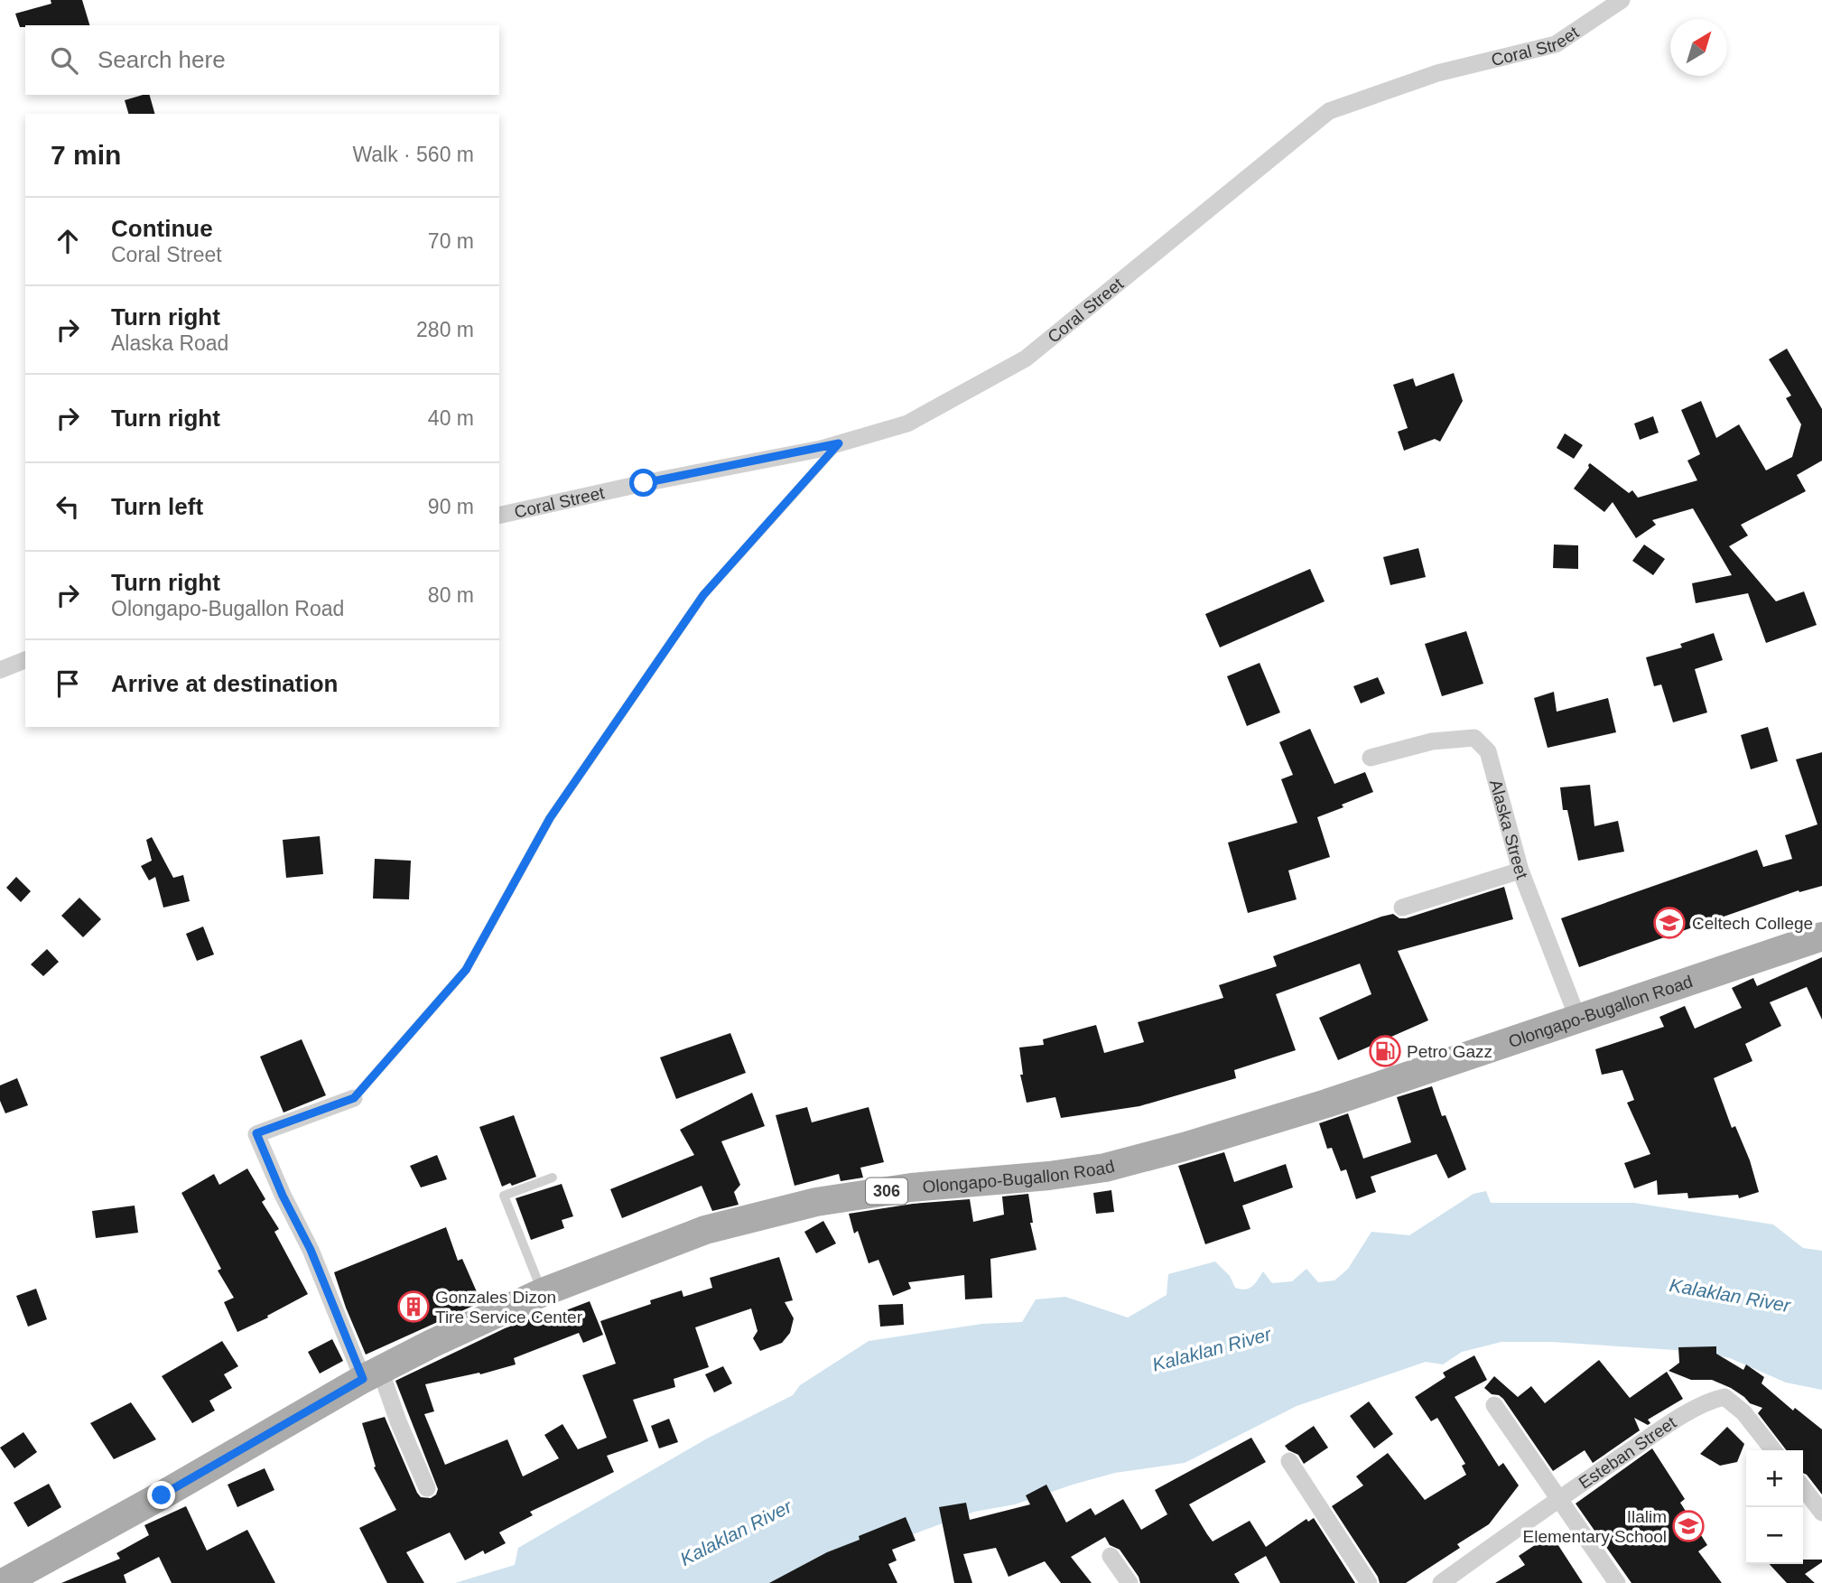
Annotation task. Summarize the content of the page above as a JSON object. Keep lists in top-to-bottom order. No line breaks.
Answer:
{"streets":{"main road":["Olongapo-Bugallon Road","306"],"street":["Coral Street","Alaska Street","Esteban Street"]},"crossings":[["Alaska Street","Olongapo-Bugallon Road"]],"water":["Kalaklan River"],"places":{"school or university":["Celtech College","Ilalim Elementary School"],"fuel station":["Petro Gazz"],"building":["Gonzales Dizon Tire Service Center"]},"north":"top right","page":{"search":"Search here","heading":["7 min","Walk · 560 m"],"list":[["Continue","Coral Street","70 m"],["Turn right","Alaska Road","280 m"],["Turn right","40 m"],["Turn left","90 m"],["Turn right","Olongapo-Bugallon Road","80 m"],"Arrive at destination"],"map_buttons":["+","−"]}}
